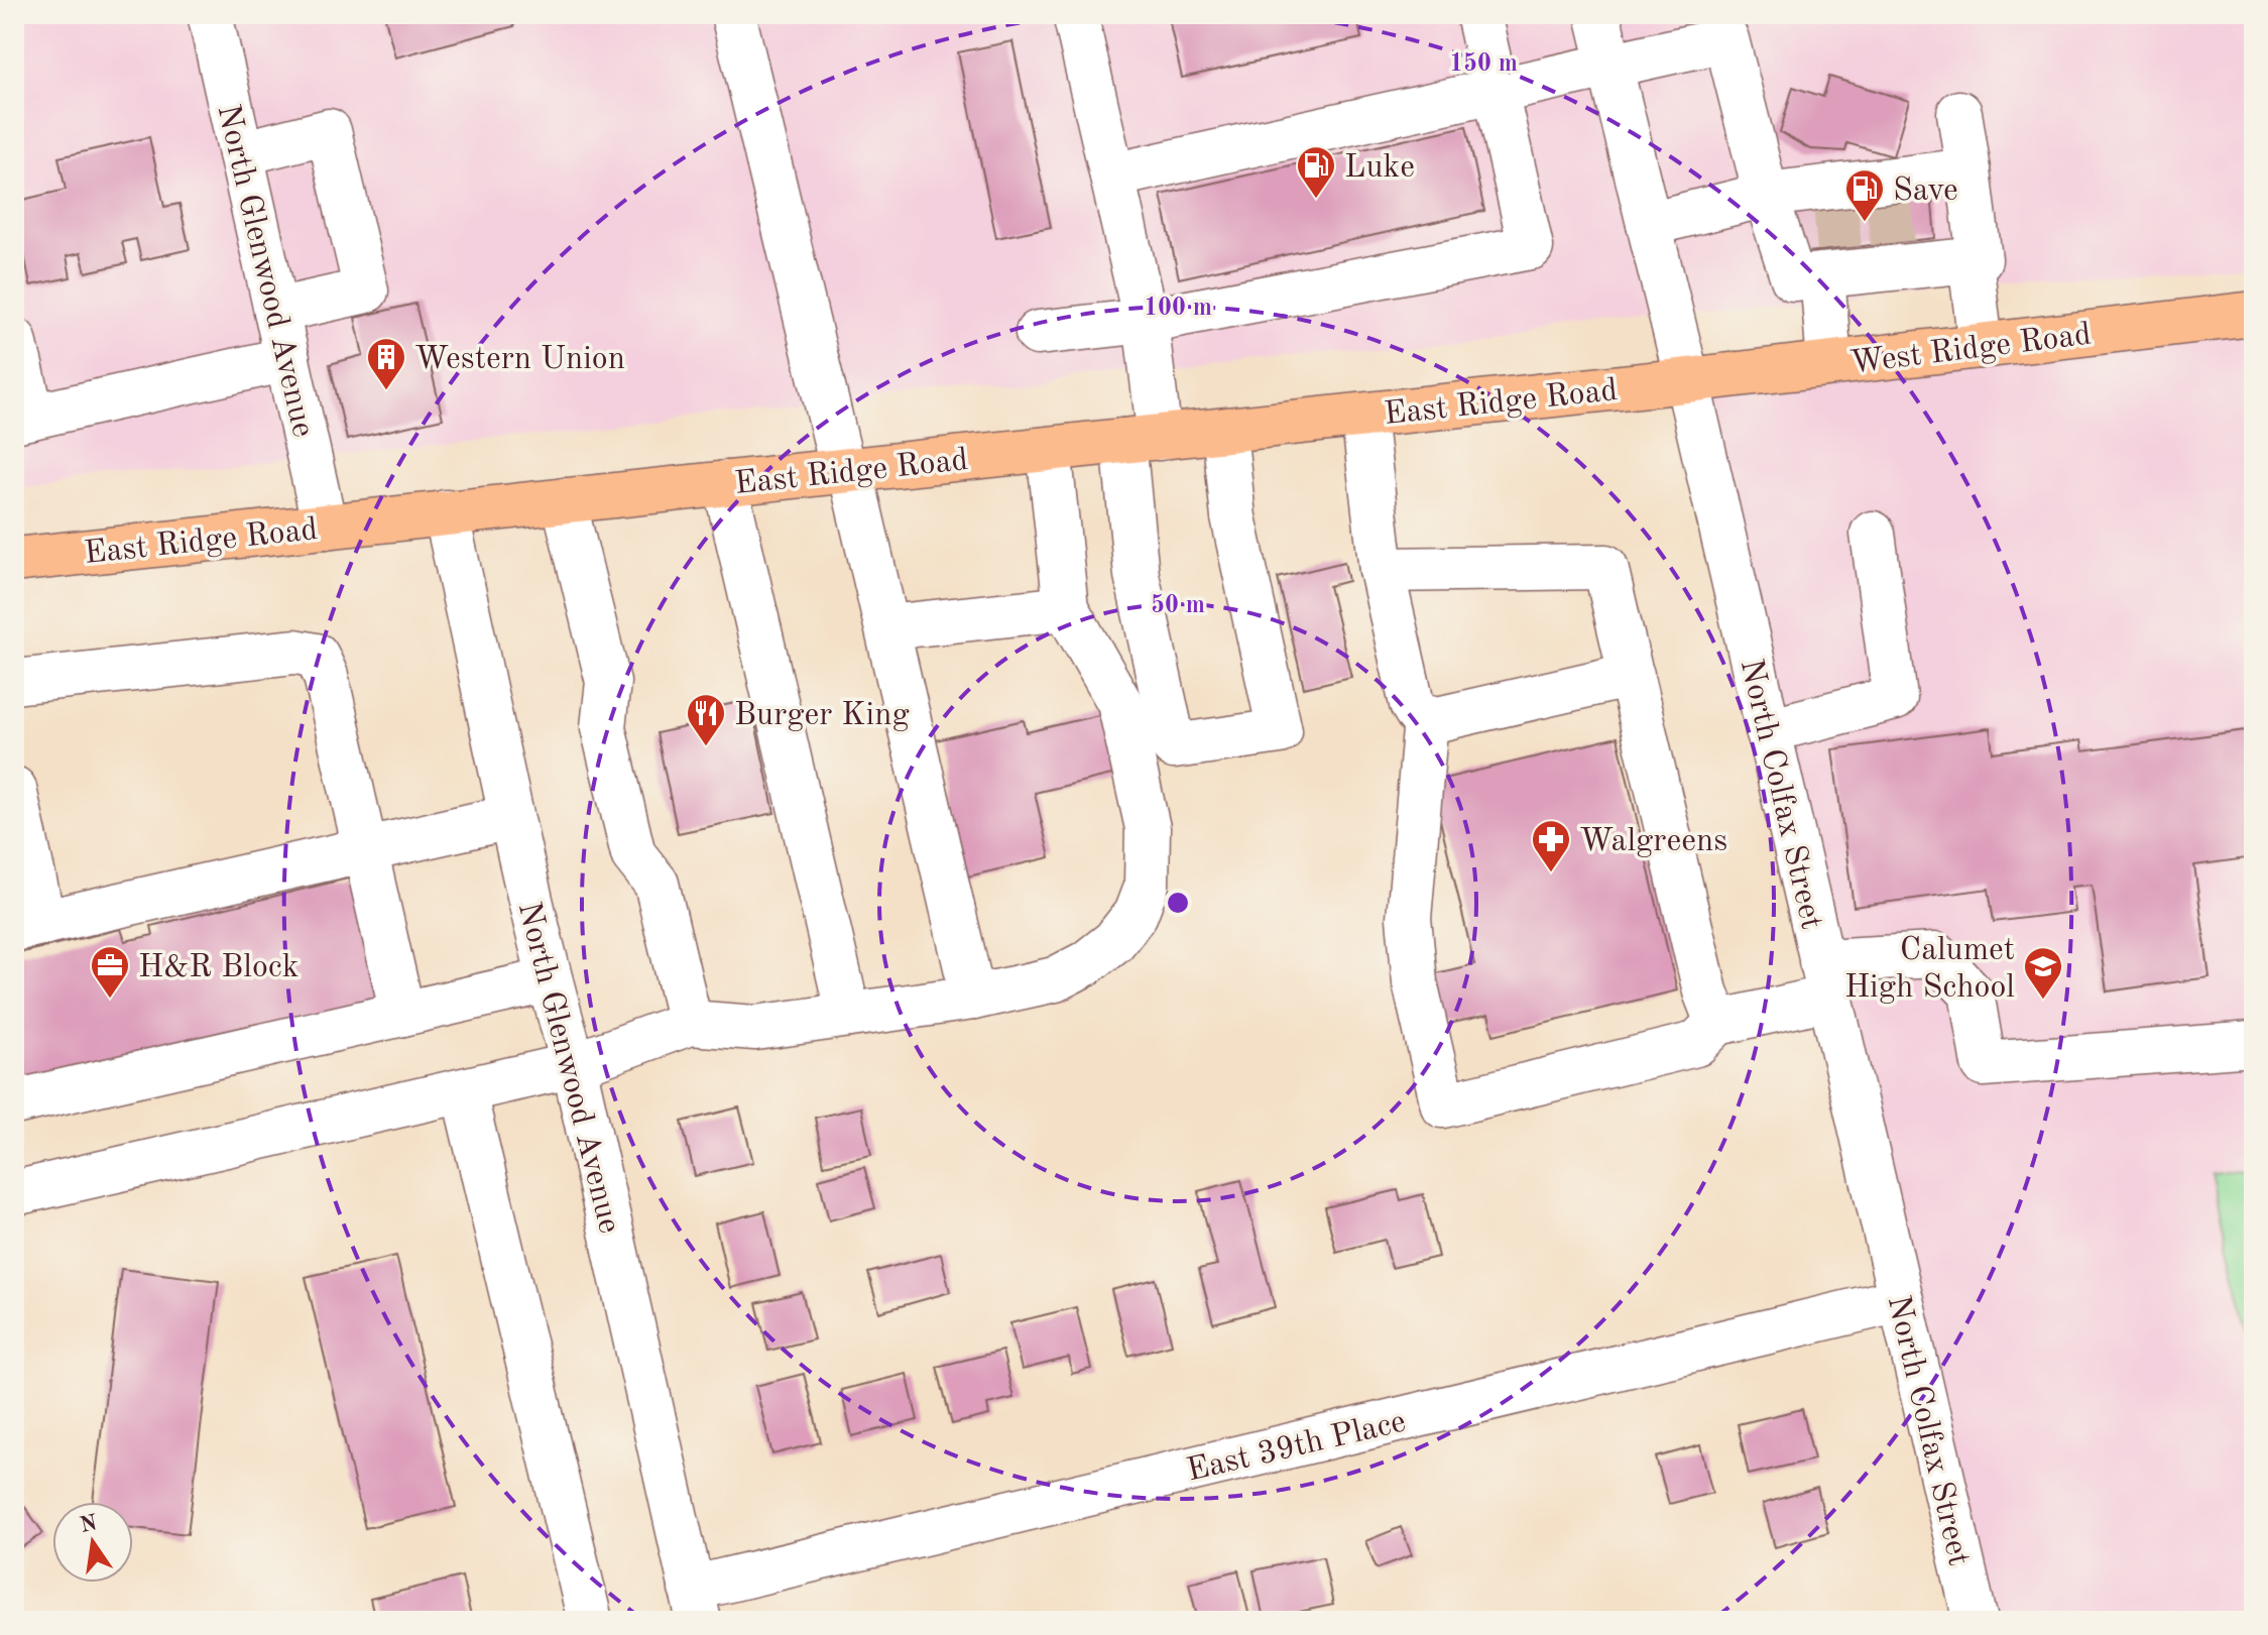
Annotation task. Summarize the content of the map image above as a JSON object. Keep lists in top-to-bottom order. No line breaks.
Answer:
{"streets":{"main road":["West Ridge Road","East Ridge Road"],"street":["North Glenwood Avenue","North Colfax Street","East 39th Place"]},"crossings":[["North Glenwood Avenue","East Ridge Road"],["North Glenwood Avenue","East 39th Place"],["West Ridge Road","East Ridge Road"],["West Ridge Road","North Colfax Street"],["East Ridge Road","North Colfax Street"],["North Colfax Street","East 39th Place"]],"places":{"fuel station":["Luke","Save"],"building":["Western Union"],"restaurant":["Burger King"],"pharmacy":["Walgreens"],"office":["H&R Block"],"school or university":["Calumet High School"]},"north":"top","rings":["150 m","100 m","50 m"]}
